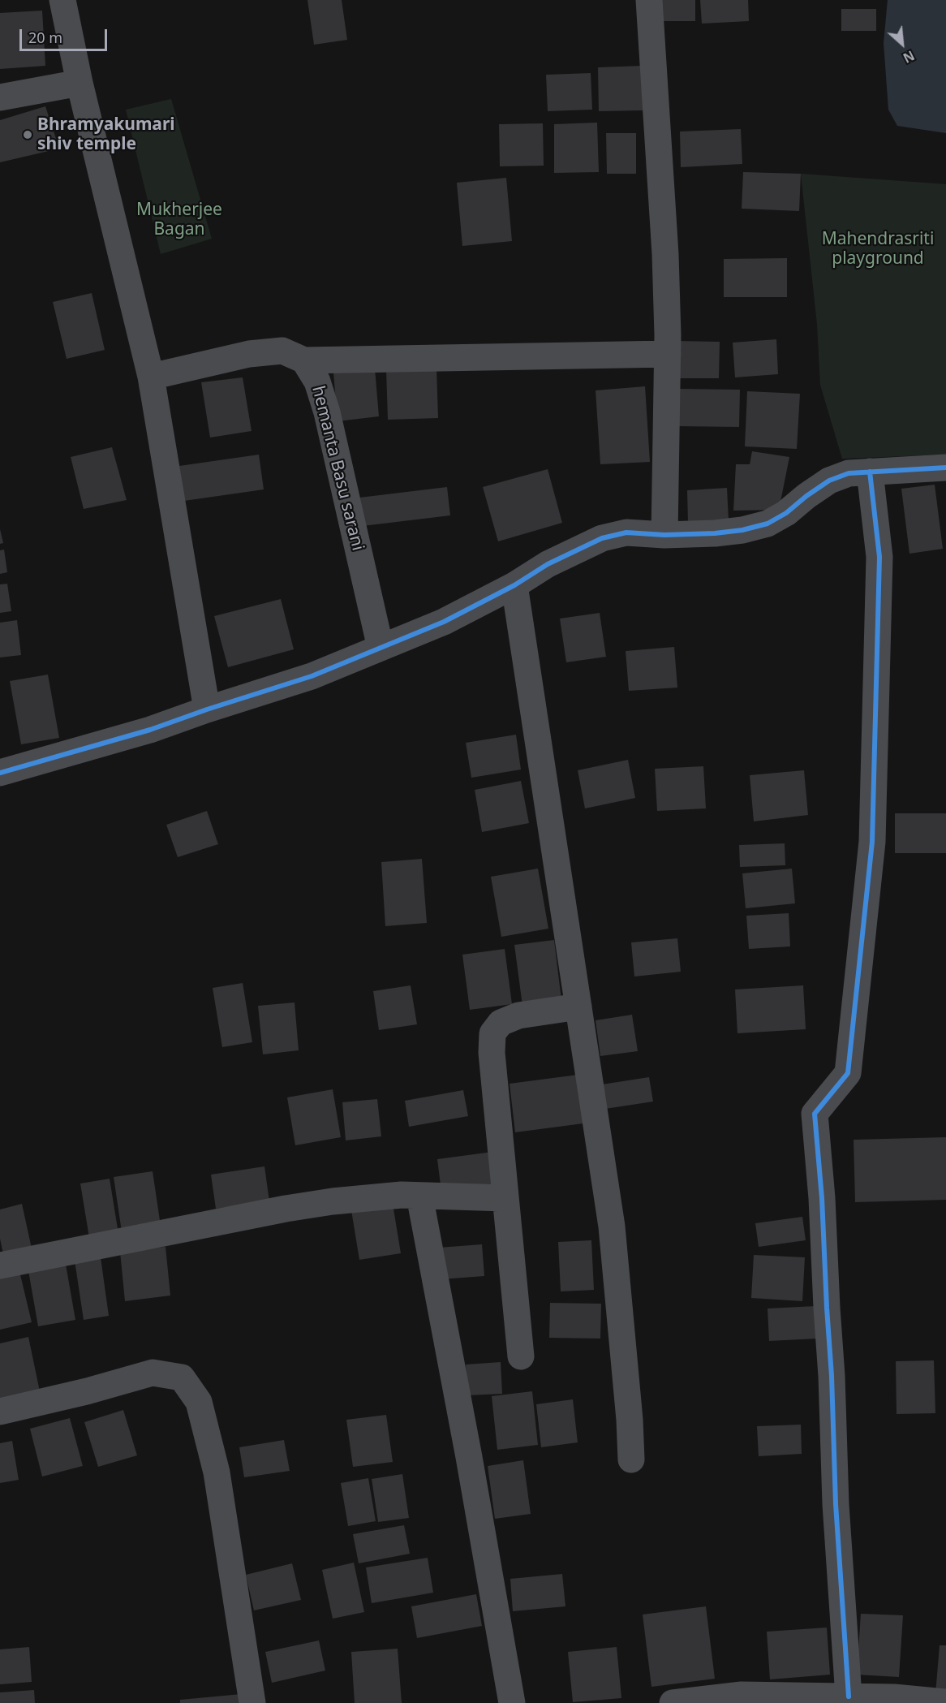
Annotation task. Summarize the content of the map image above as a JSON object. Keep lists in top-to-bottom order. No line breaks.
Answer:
{"streets":{"street":["hemanta Basu sarani"]},"parks":["Mukherjee Bagan","Mahendrasriti playground"],"places":["Bhramyakumari shiv temple"],"scale_bar":"20 m","north":"bottom right"}
